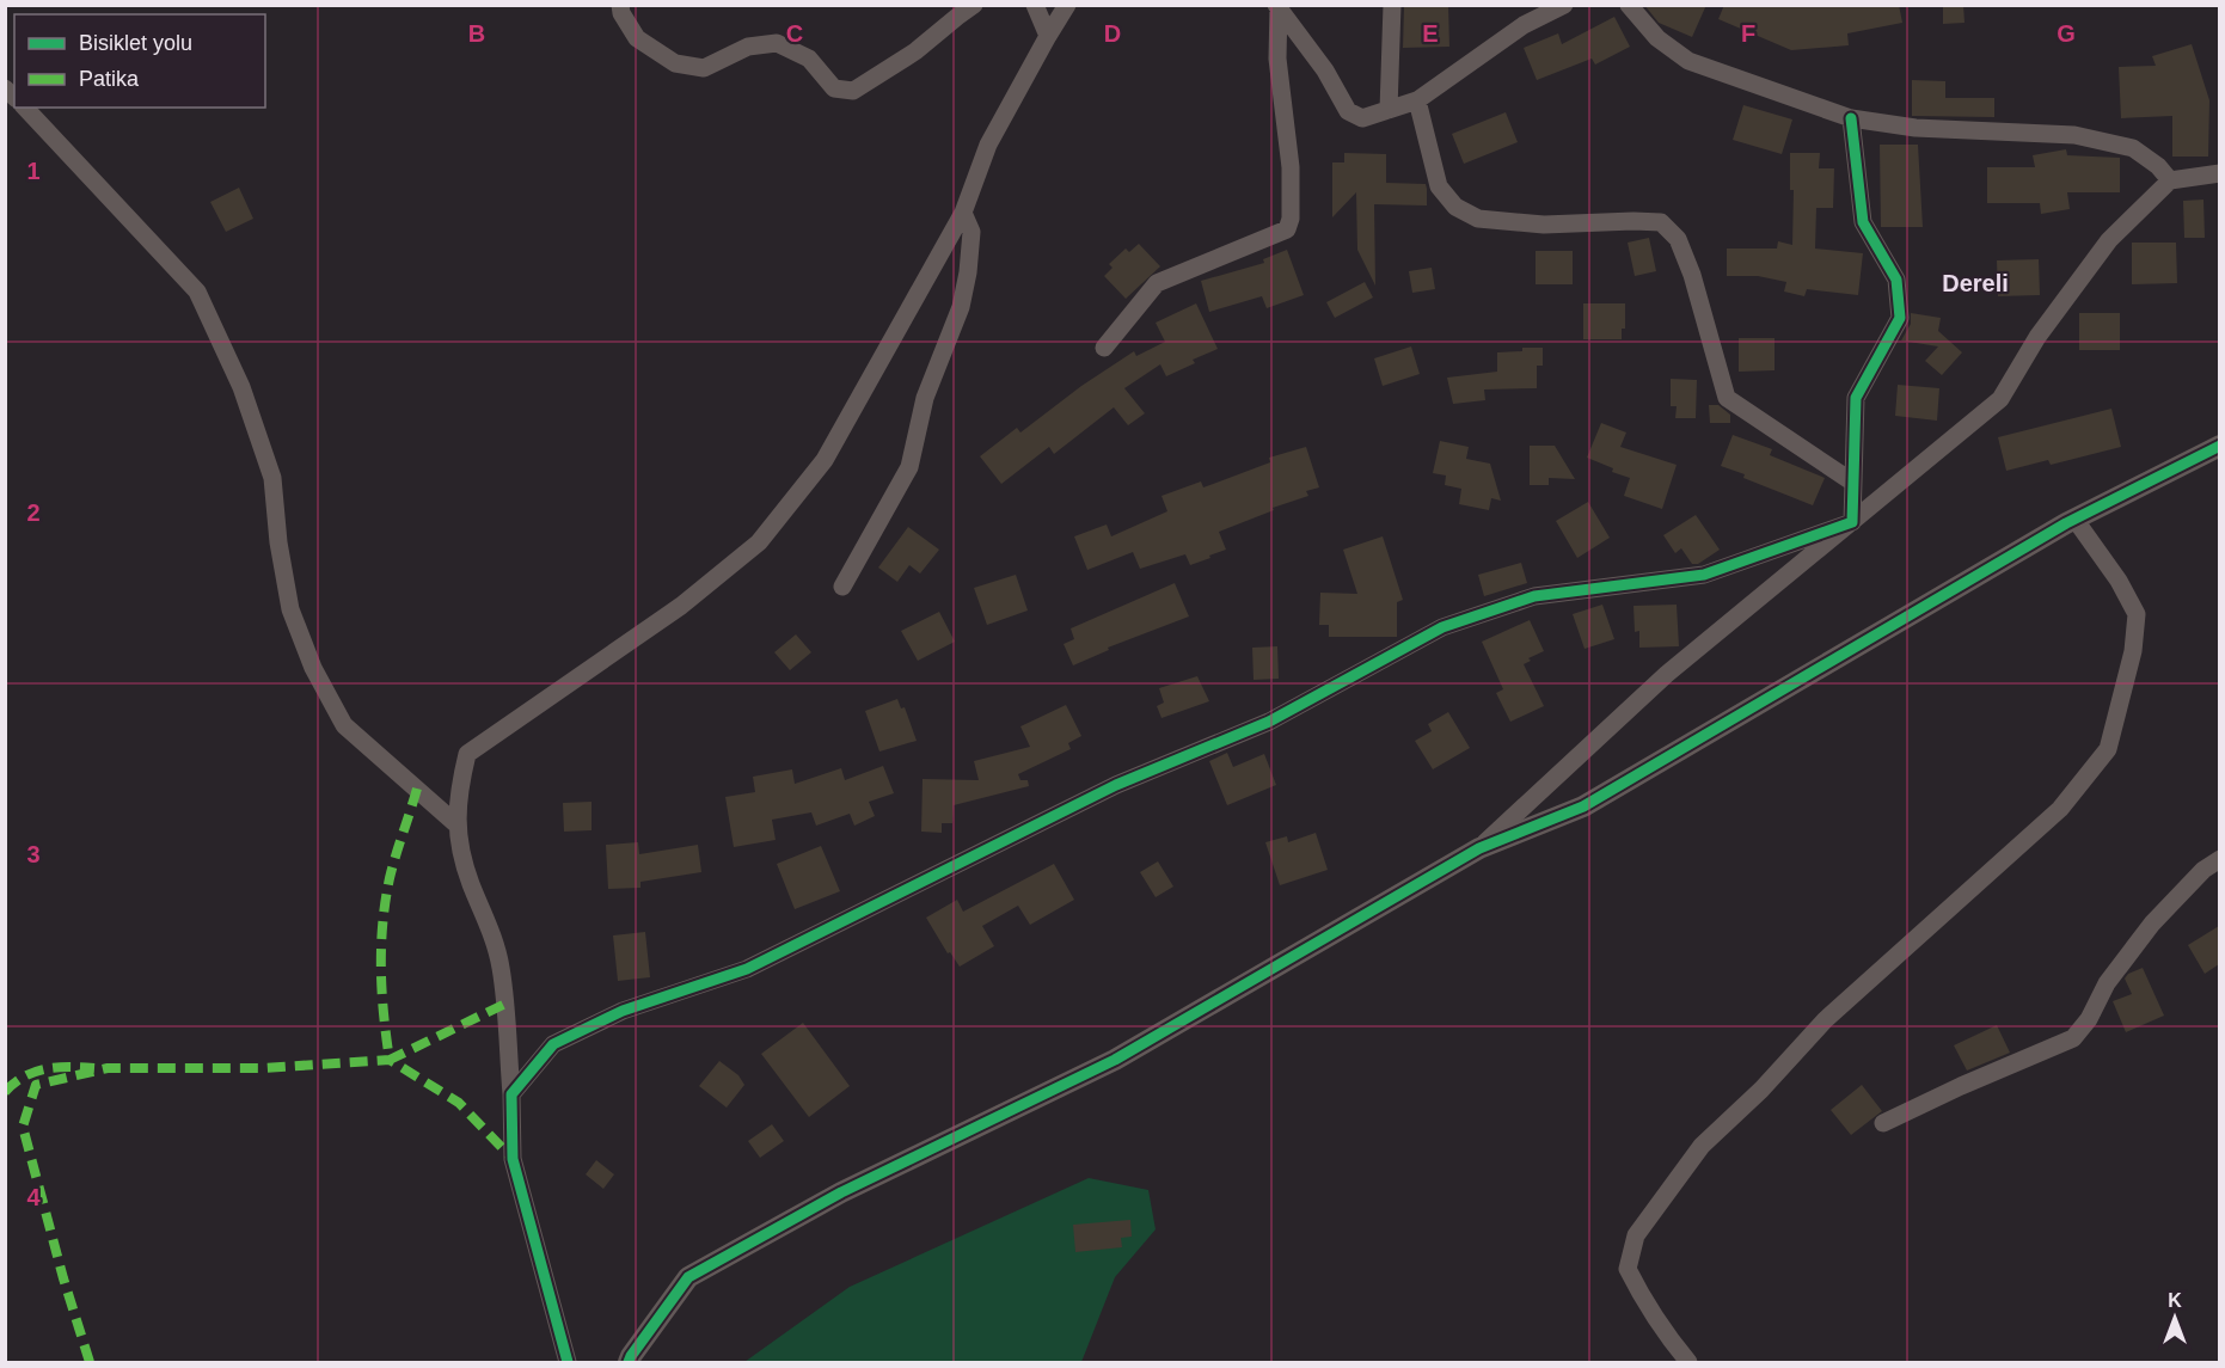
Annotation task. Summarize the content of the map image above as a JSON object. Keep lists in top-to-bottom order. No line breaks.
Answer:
{"districts":["Dereli"],"legend":["Bisiklet yolu","Patika"],"north":"top","grid":{"columns":["B","C","D","E","F","G"],"rows":["1","2","3","4"]}}
